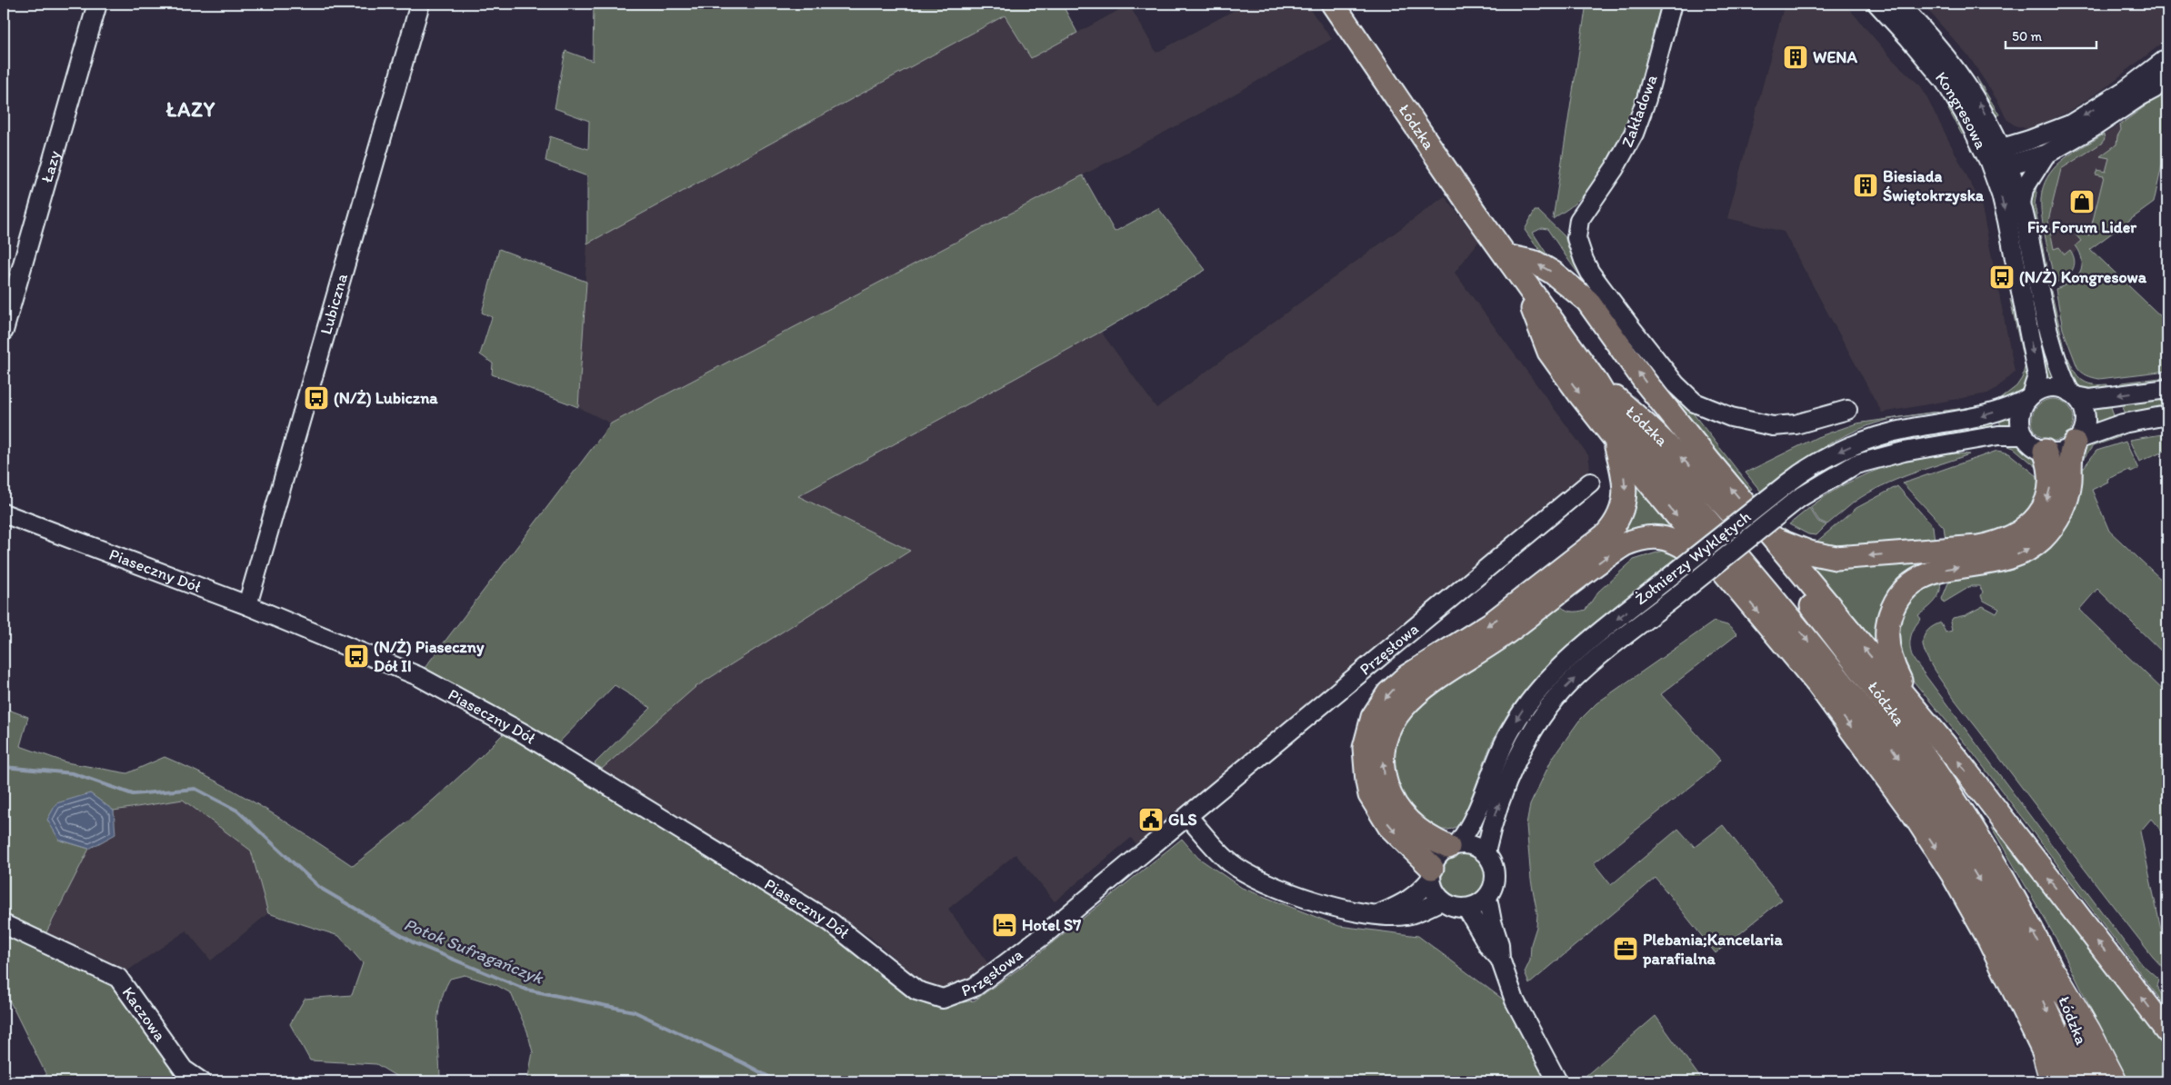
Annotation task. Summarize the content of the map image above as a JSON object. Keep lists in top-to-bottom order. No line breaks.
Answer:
{"streets":{"main road":["Łódzka"],"street":["Zakładowa","Kongresowa","Łazy","Lubiczna","Żołnierzy Wyklętych","Piaseczny Dół","Przęsłowa","Kaczowa"]},"crossings":[["Kongresowa","Żołnierzy Wyklętych"],["Lubiczna","Piaseczny Dół"],["Piaseczny Dół","Przęsłowa"]],"districts":["ŁAZY"],"water":["Potok Sufragańczyk"],"places":{"building":["WENA","Biesiada Świętokrzyska"],"shop":["Fix Forum Lider"],"bus stop":["(N/Ż) Kongresowa","(N/Ż) Lubiczna","(N/Ż) Piaseczny Dół II"],"public building":["GLS"],"hotel":["Hotel S7"],"office":["Plebania;Kancelaria parafialna"]},"scale_bar":"50 m"}
